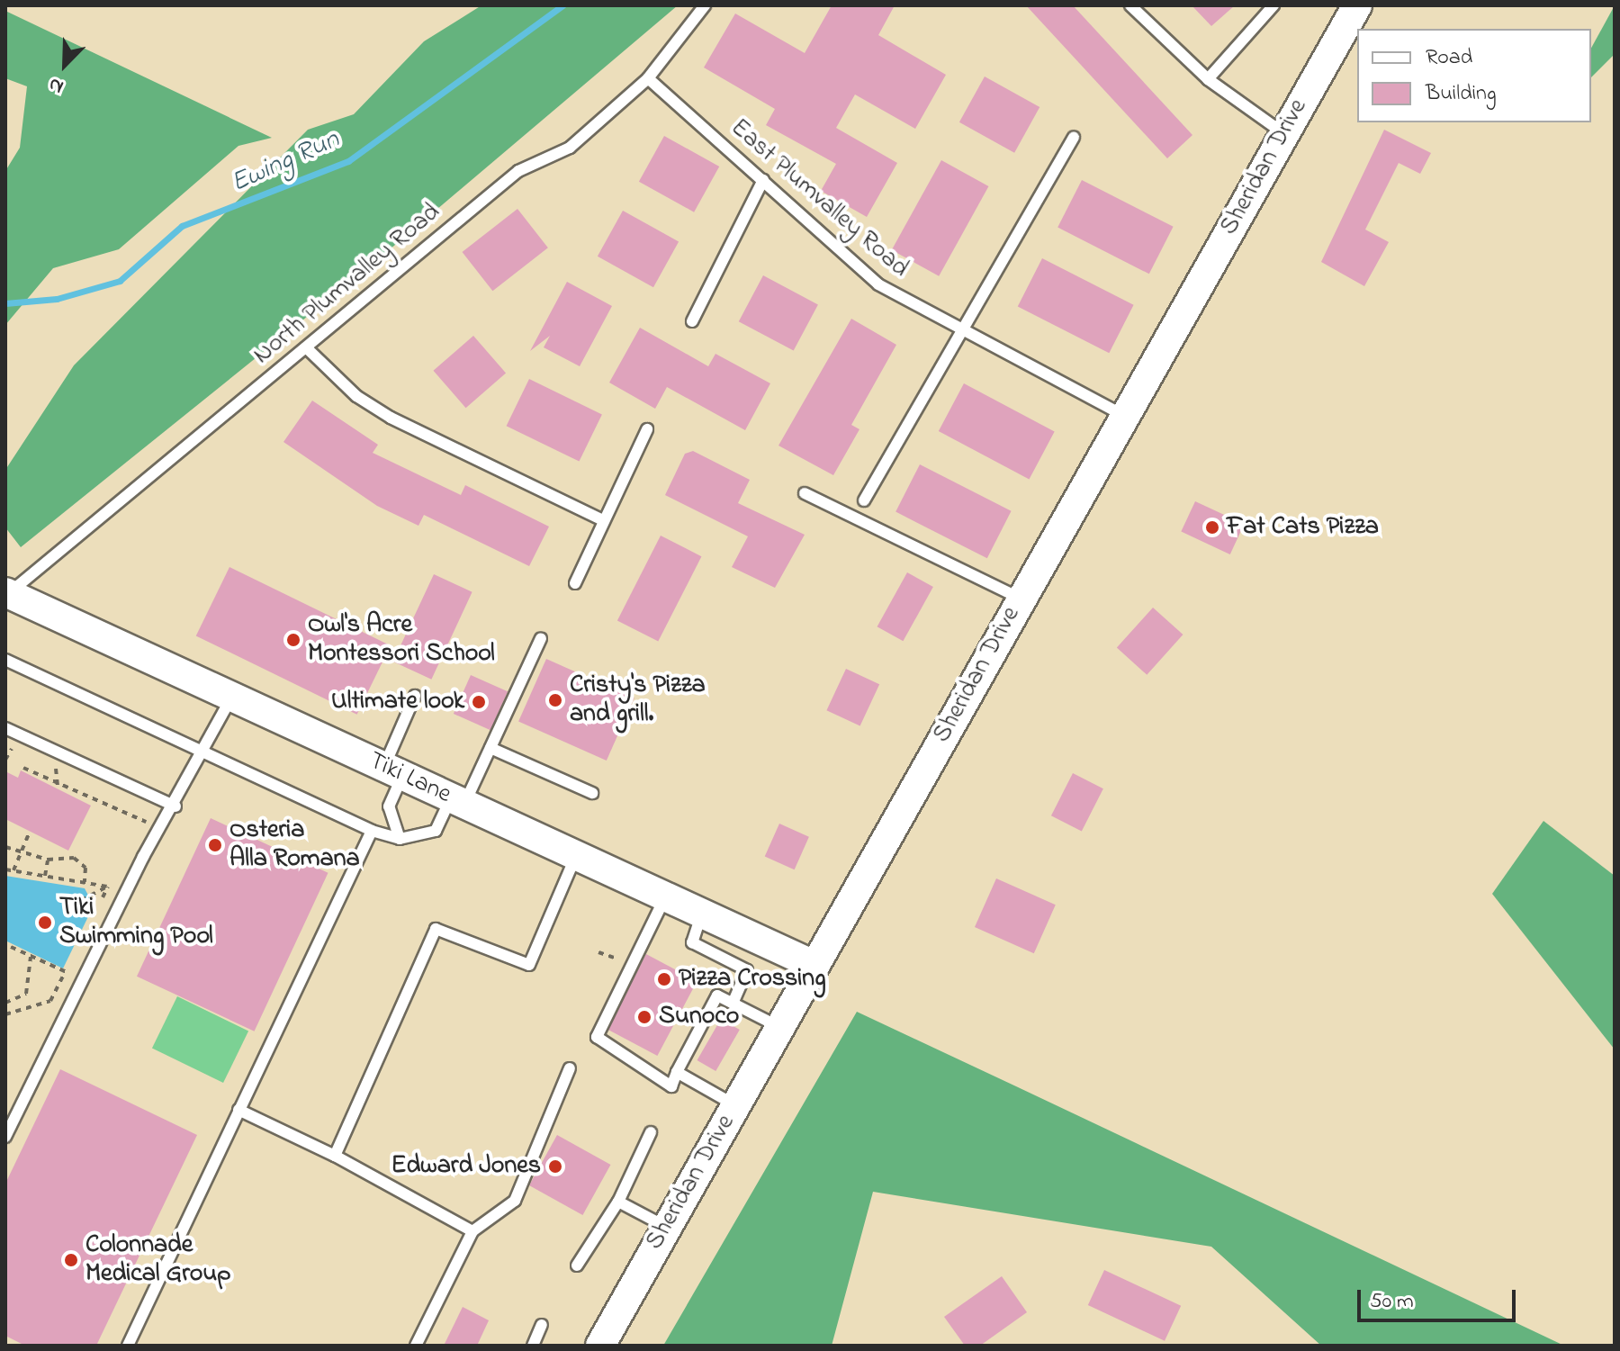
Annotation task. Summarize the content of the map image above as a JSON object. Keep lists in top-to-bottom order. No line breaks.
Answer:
{"streets":{"street":["Sheridan Drive","Tiki Lane"],"lane":["East Plumvalley Road","North Plumvalley Road"]},"crossings":[["Sheridan Drive","East Plumvalley Road"],["Sheridan Drive","Tiki Lane"],["East Plumvalley Road","North Plumvalley Road"],["North Plumvalley Road","Tiki Lane"]],"water":["Ewing Run"],"places":["Fat Cats Pizza","Owl's Acre Montessori School","Cristy's Pizza and grill.","Ultimate look","Osteria Alla Romana","Tiki Swimming Pool","Pizza Crossing","Sunoco","Edward Jones","Colonnade Medical Group"],"legend":["Road","Building"],"scale_bar":"50 m","north":"bottom left"}
